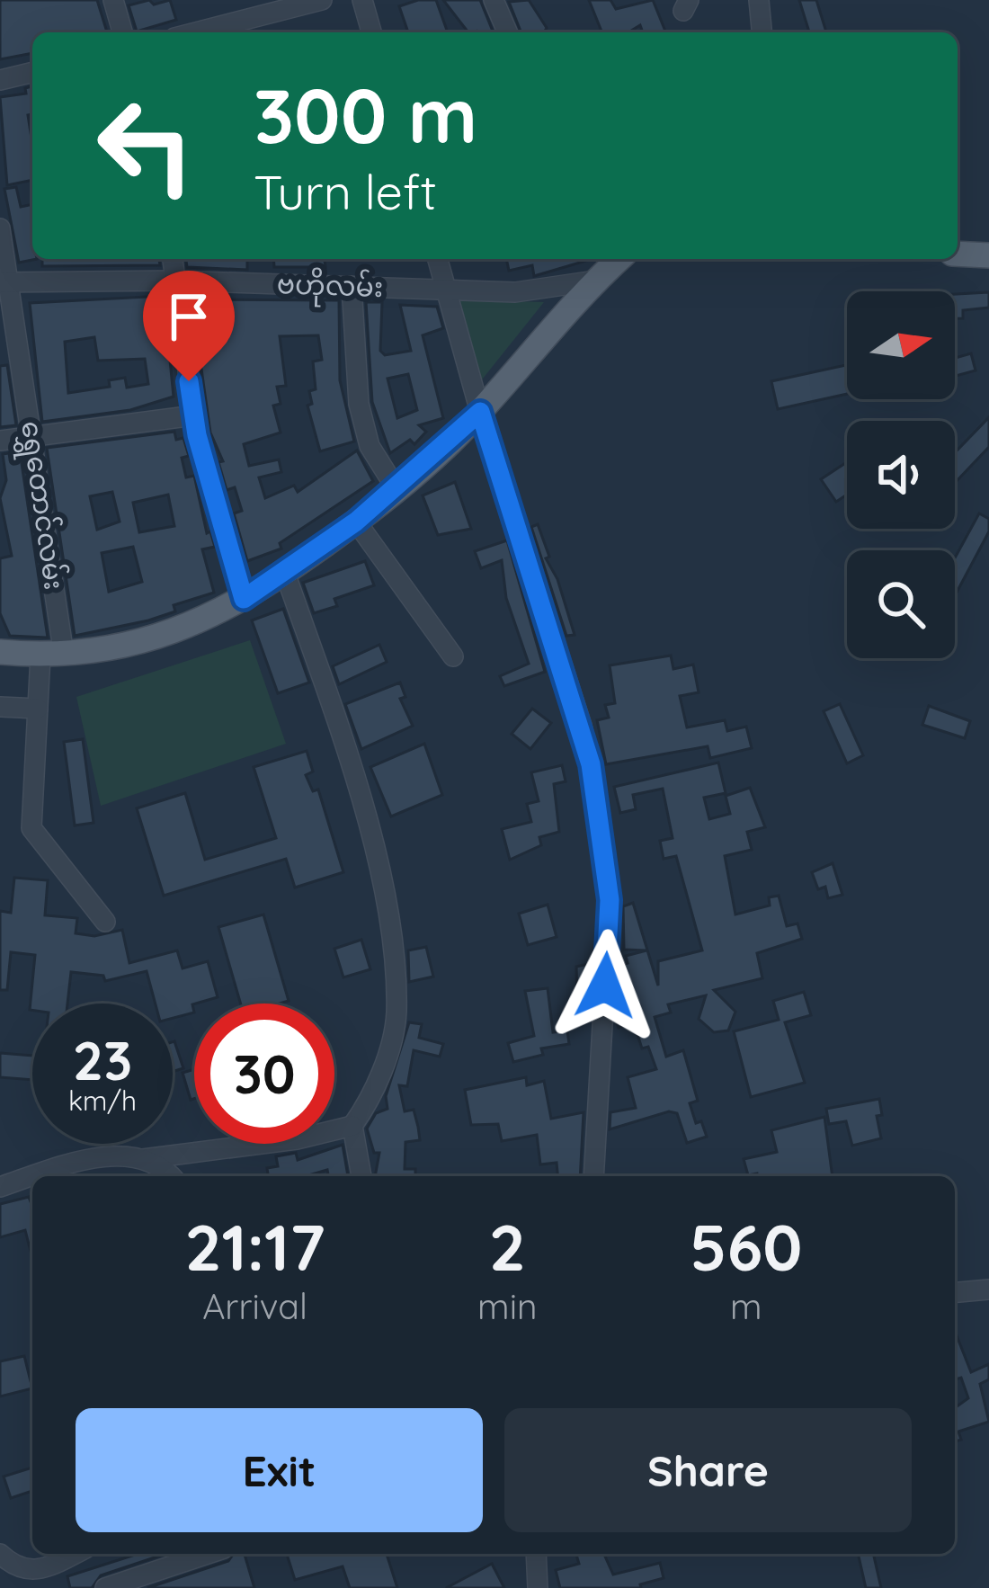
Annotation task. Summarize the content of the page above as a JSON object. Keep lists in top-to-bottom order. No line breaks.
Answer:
{"streets":{"street":["ဗဟိုလမ်း","ရွှေတောင်လမ်း"]},"crossings":[["ဗဟိုလမ်း","ရွှေတောင်လမ်း"]],"north":"right","page":{"turn":["300 m","Turn left"],"speed":"23 km/h","limit":"30","eta":["21:17","Arrival","2","min","560","m"],"buttons":["Exit","Share"]}}
